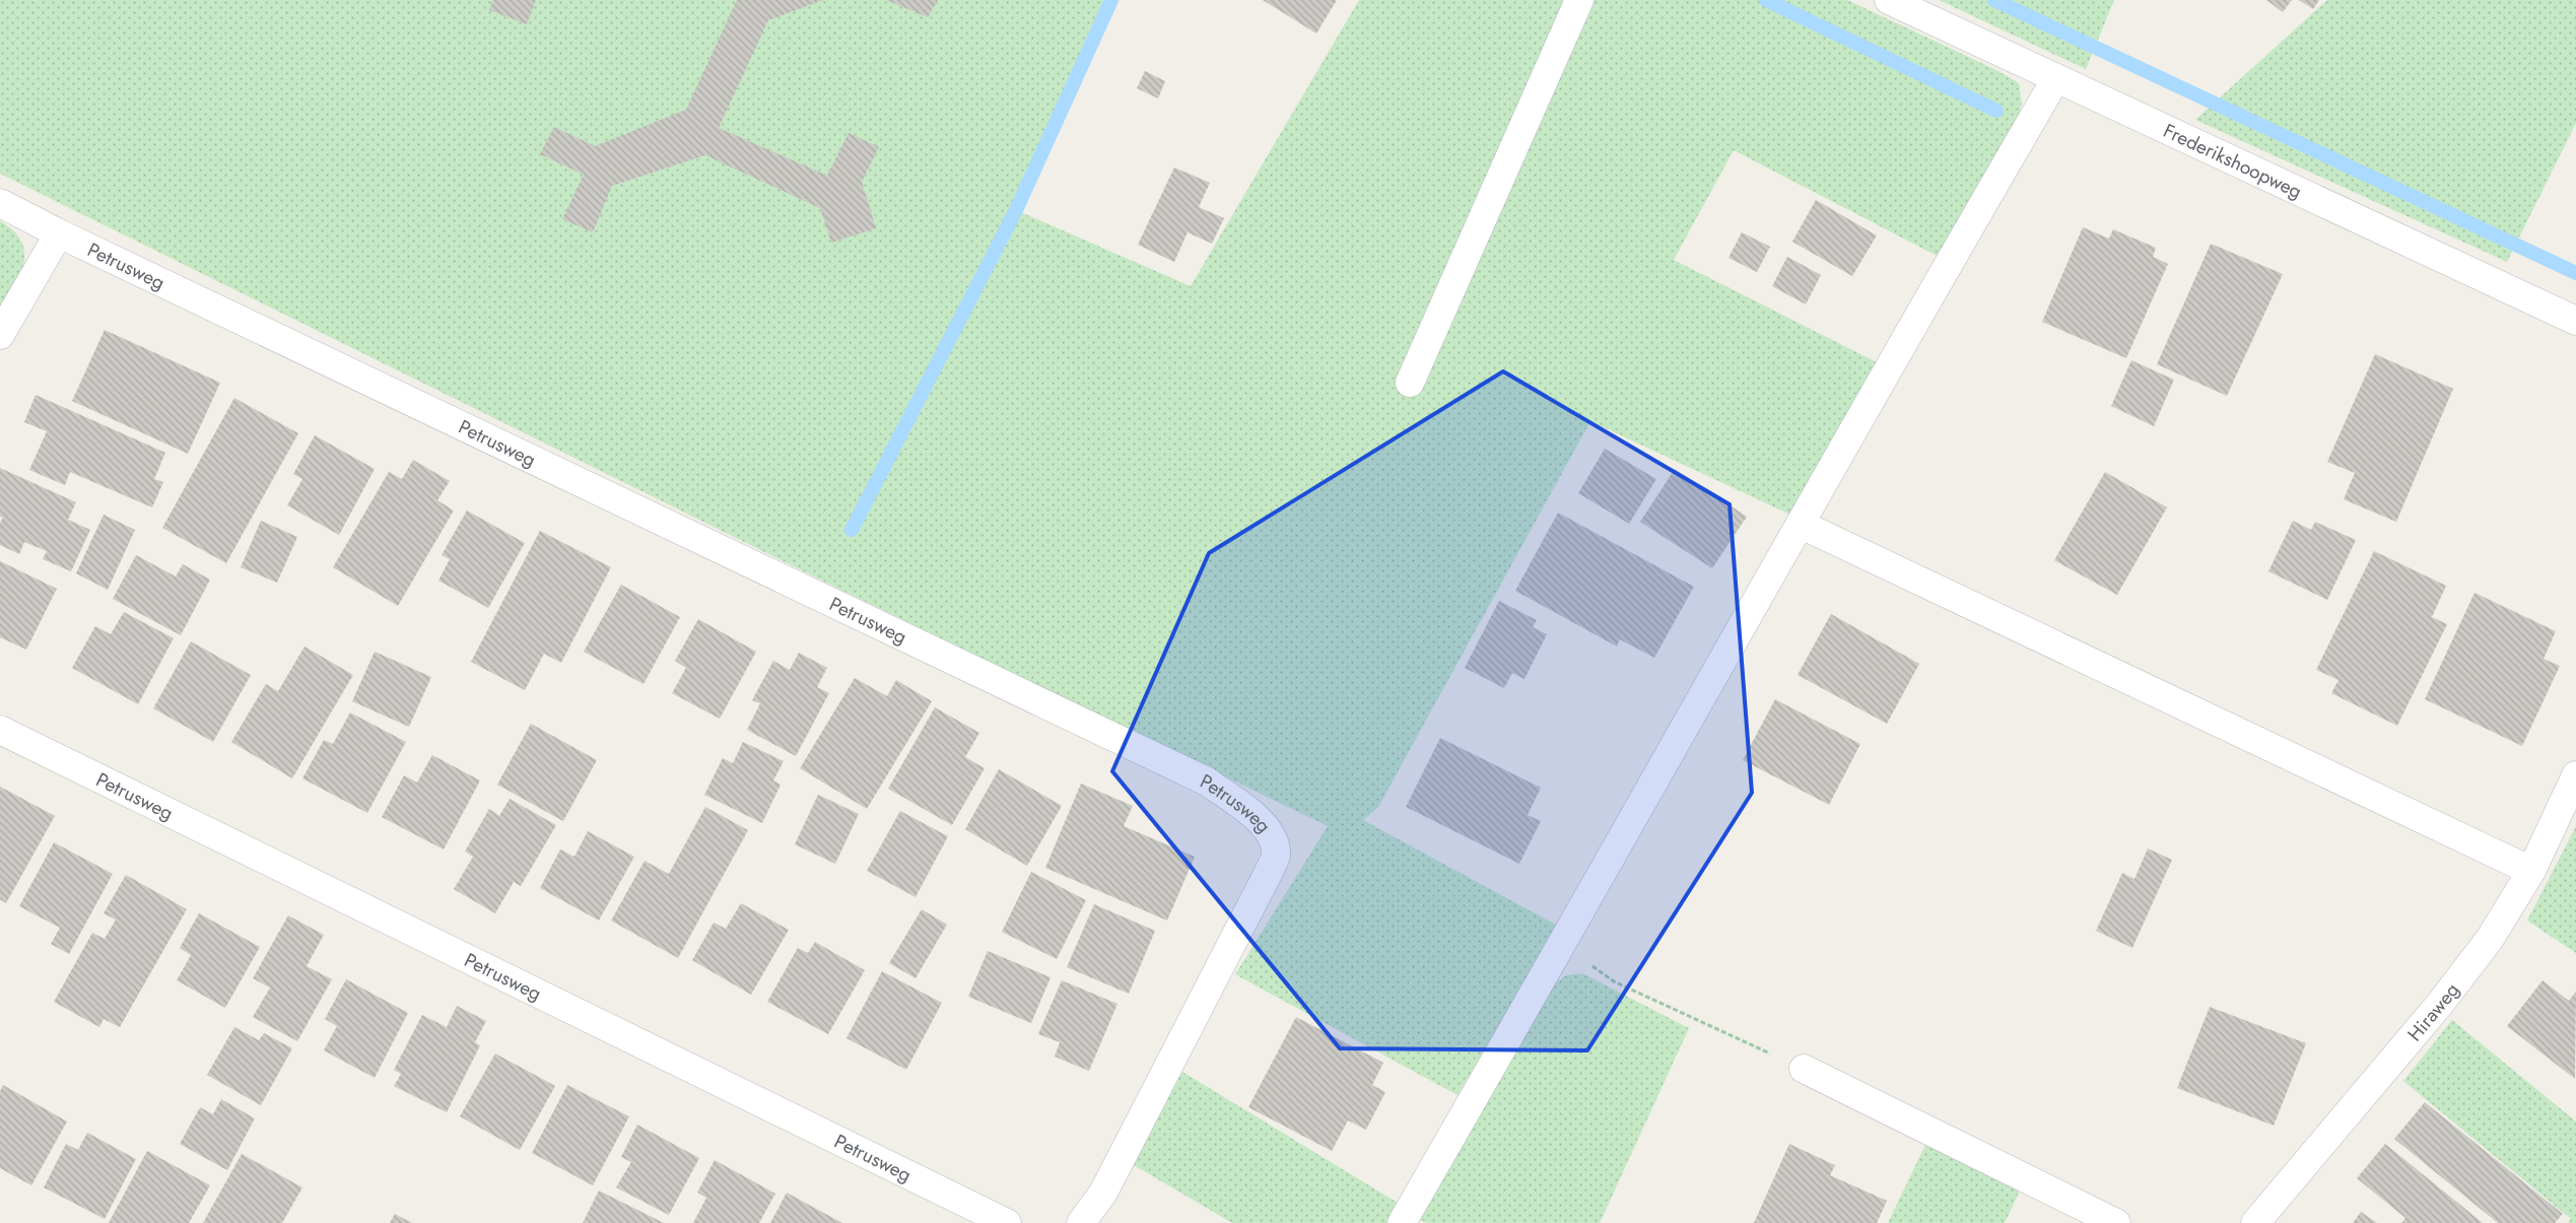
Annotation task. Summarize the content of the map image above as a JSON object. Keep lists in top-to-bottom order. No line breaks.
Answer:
{"streets":{"street":["Frederikshoopweg","Petrusweg","Hiraweg"]}}
